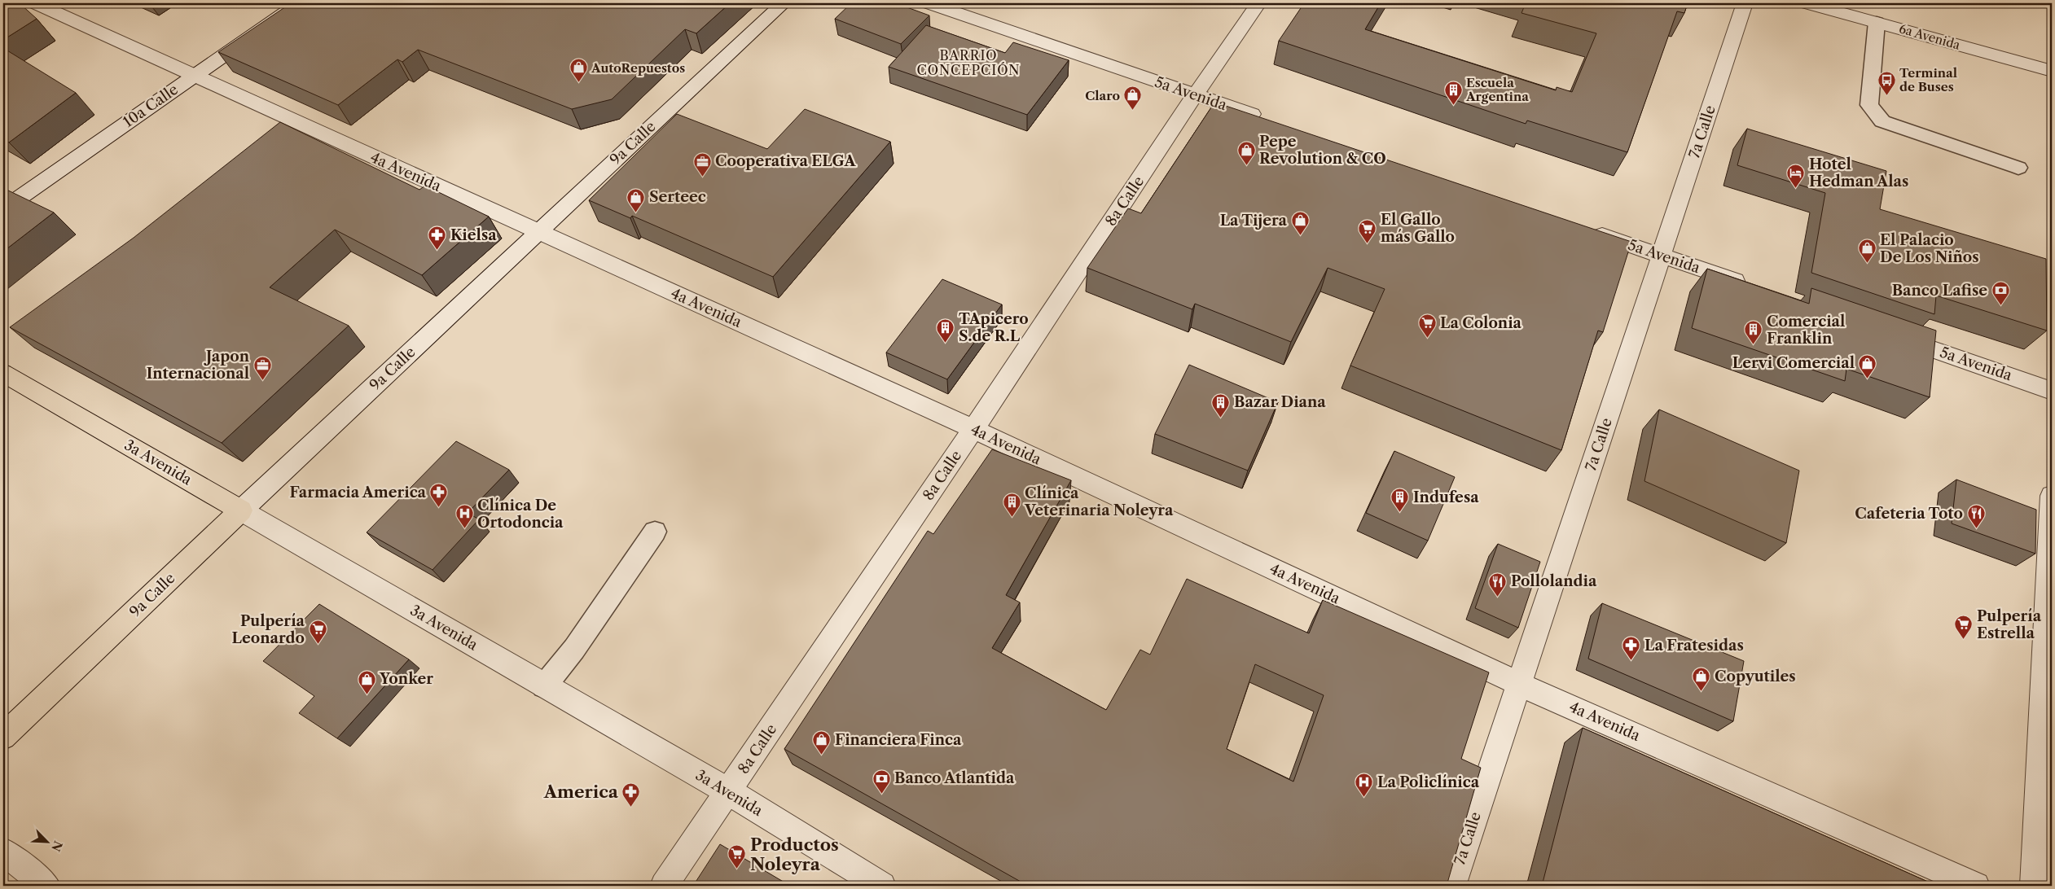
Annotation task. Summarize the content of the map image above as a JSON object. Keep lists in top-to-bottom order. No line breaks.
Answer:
{"streets":{"main road":["9a Calle","3a Avenida"],"street":["6a Avenida","5a Avenida","10a Calle","7a Calle","4a Avenida","8a Calle"]},"crossings":[["5a Avenida","7a Calle"],["5a Avenida","8a Calle"],["10a Calle","4a Avenida"],["7a Calle","4a Avenida"],["9a Calle","4a Avenida"],["9a Calle","3a Avenida"],["4a Avenida","8a Calle"],["8a Calle","3a Avenida"]],"districts":["BARRIO CONCEPCIÓN"],"places":{"shop":["AutoRepuestos","Claro","Pepe Revolution & CO","Serteec","La Tijera","El Palacio De Los Niños","Lervi Comercial","Copyutiles","Yonker","Financiera Finca"],"bus stop":["Terminal de Buses"],"building":["Escuela Argentina","TApicero S.de R.L","Comercial Franklin","Bazar Diana","Indufesa","Clínica Veterinaria Noleyra"],"office":["Cooperativa ELGA","Japon Internacional"],"hotel":["Hotel Hedman Alas"],"supermarket":["El Gallo más Gallo","La Colonia","Pulpería Estrella","Pulpería Leonardo","Productos Noleyra"],"pharmacy":["Kielsa","Farmacia America","La Fratesidas","America"],"bank":["Banco Lafise","Banco Atlantida"],"hospital":["Clínica De Ortodoncia","La Policlínica"],"restaurant":["Cafeteria Toto","Pollolandia"]},"north":"bottom right"}
